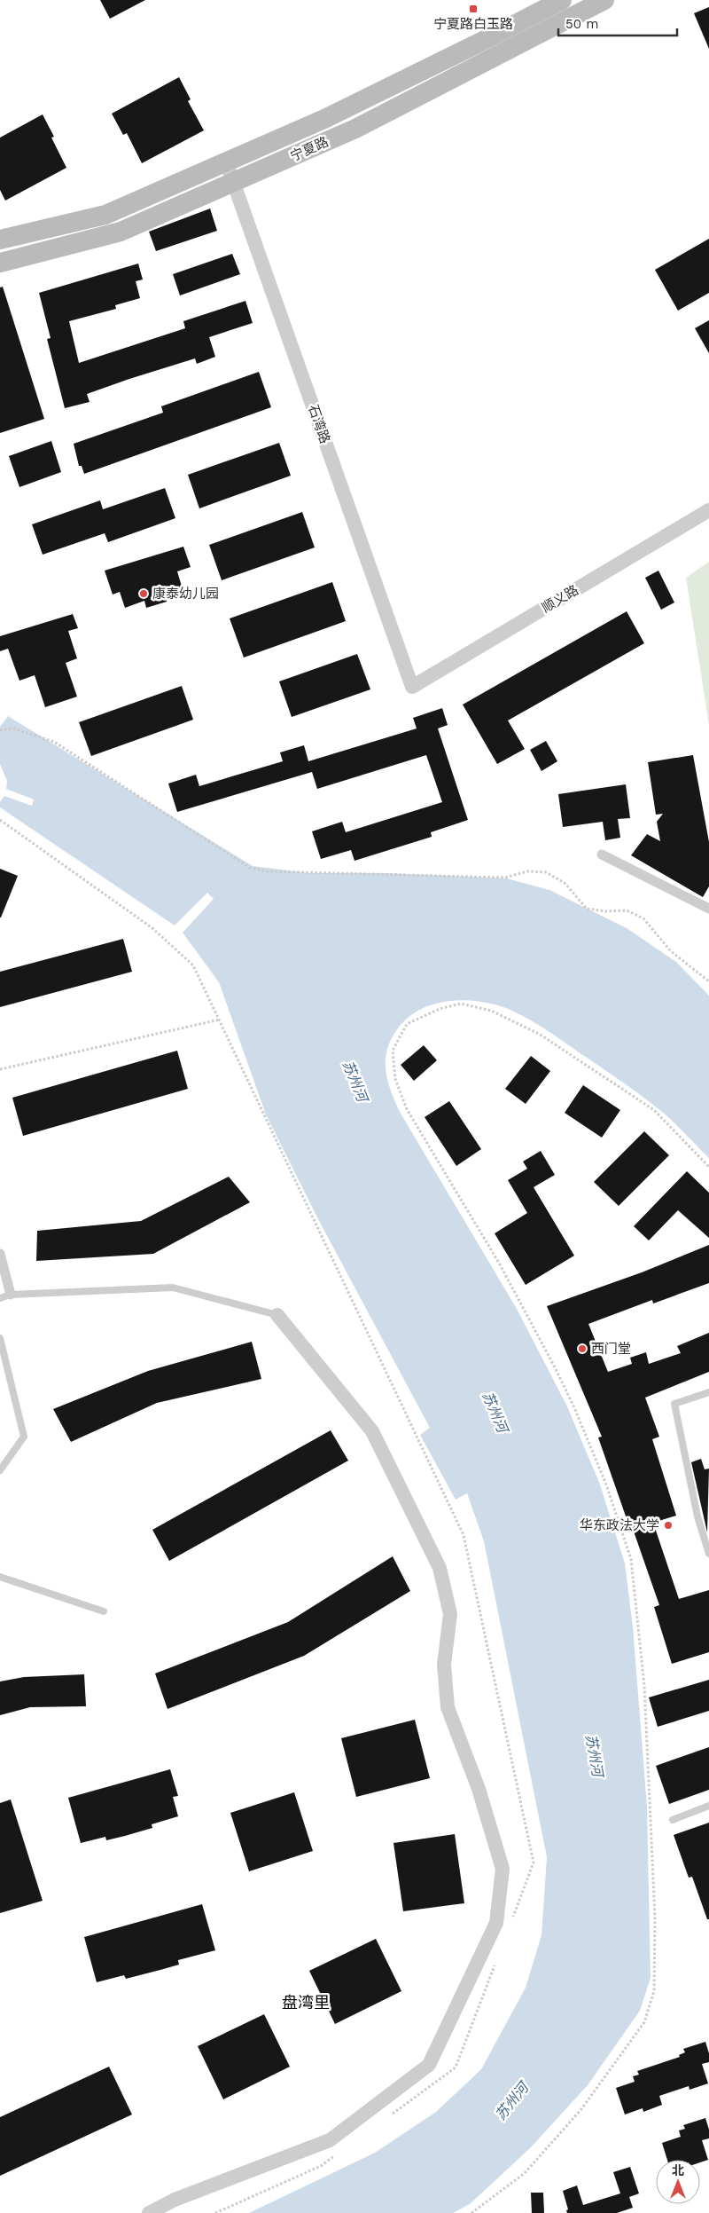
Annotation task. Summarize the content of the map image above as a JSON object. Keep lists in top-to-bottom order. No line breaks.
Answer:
{"streets":{"main road":["宁夏路"],"street":["石湾路","顺义路"]},"crossings":[["宁夏路","石湾路"],["石湾路","顺义路"]],"districts":["盘湾里"],"water":["苏州河"],"places":{"transit":["宁夏路白玉路"],"other":["康泰幼儿园","西门堂","华东政法大学"]},"scale_bar":"50 m","north":"top"}
